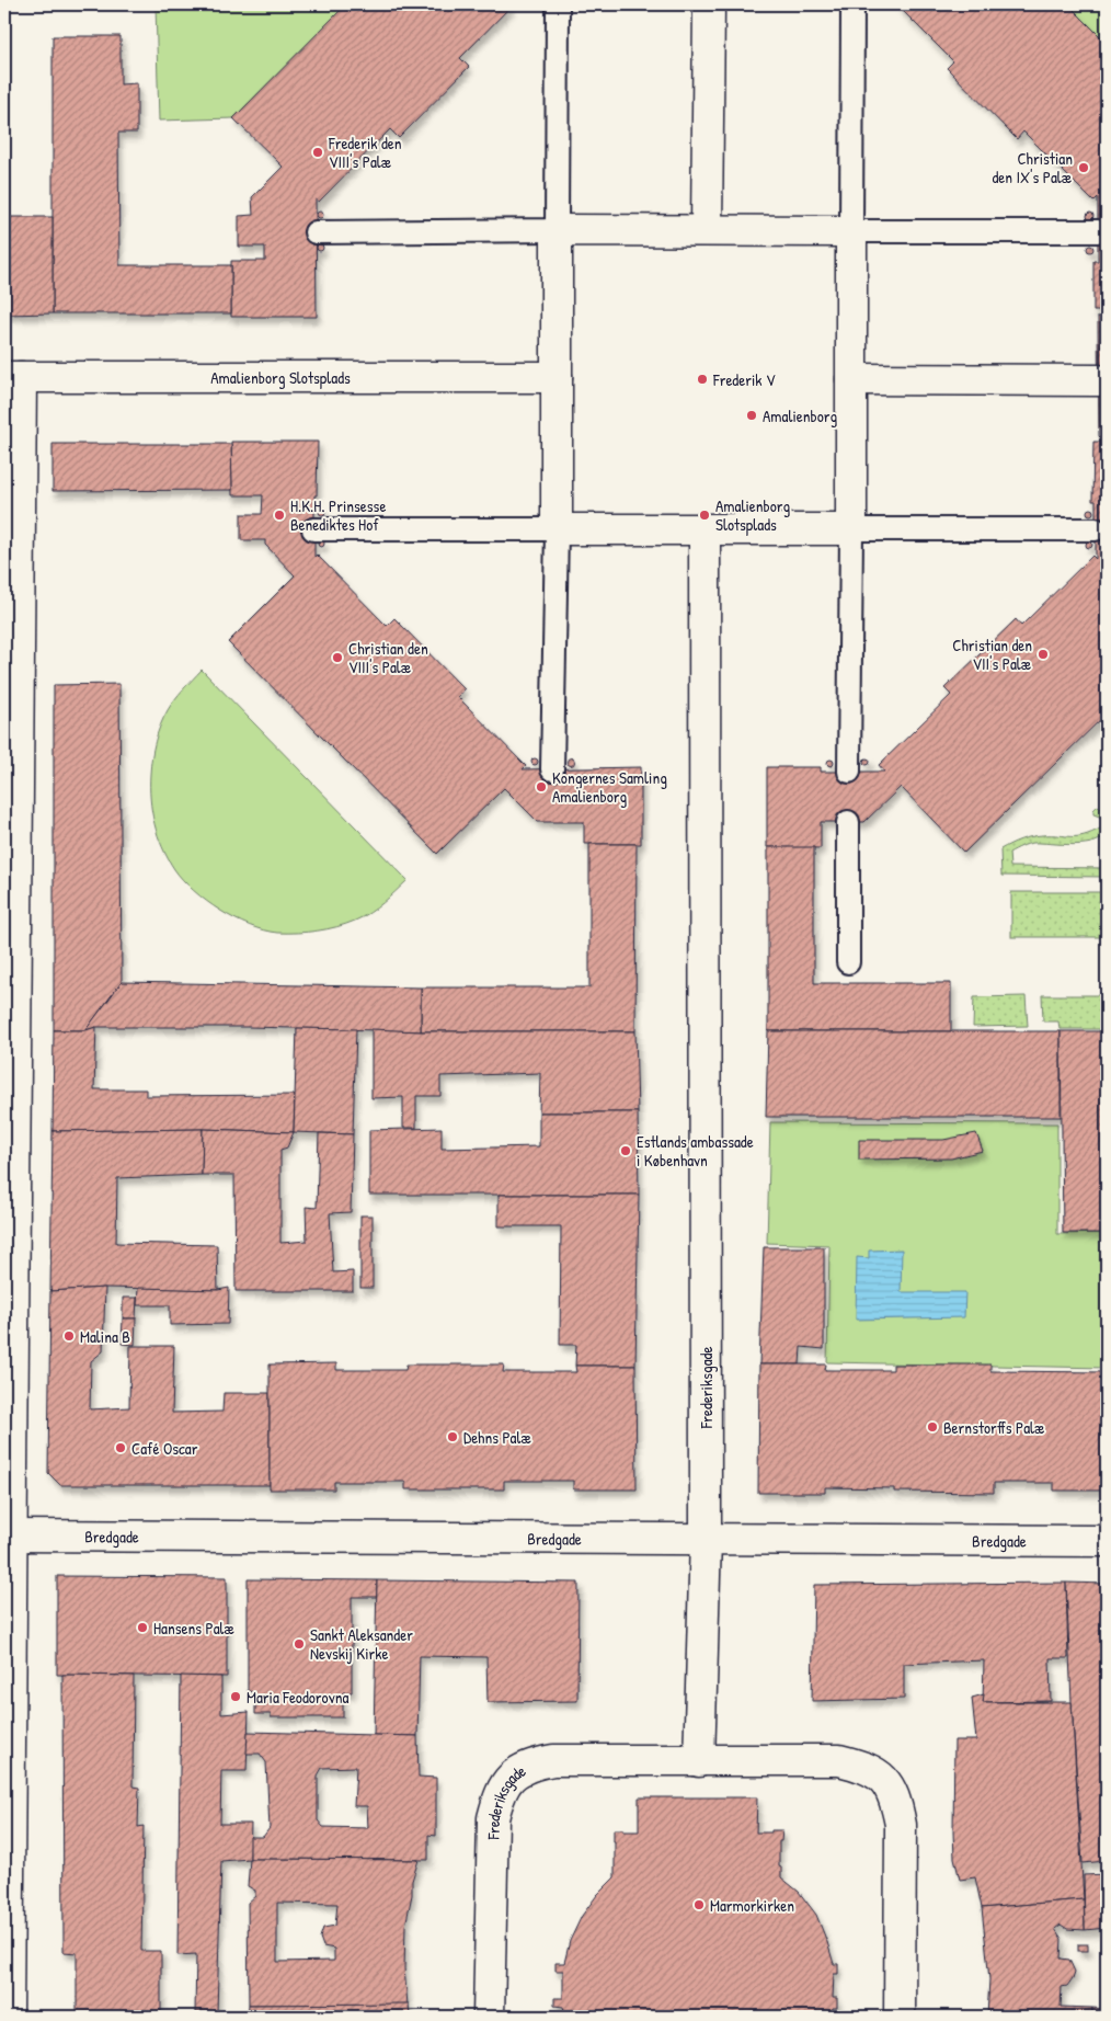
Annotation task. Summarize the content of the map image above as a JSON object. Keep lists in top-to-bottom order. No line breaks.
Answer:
{"streets":{"street":["Amalienborg Slotsplads","Frederiksgade","Bredgade"]},"crossings":[["Frederiksgade","Bredgade"]],"places":["Frederik den VIII's Palæ","Christian den IX's Palæ","Frederik V","Amalienborg","H.K.H. Prinsesse Benediktes Hof","Amalienborg Slotsplads","Christian den VII's Palæ","Christian den VIII's Palæ","Kongernes Samling Amalienborg","Estlands ambassade i København","Malina B","Bernstorffs Palæ","Dehns Palæ","Café Oscar","Hansens Palæ","Sankt Aleksander Nevskij Kirke","Maria Feodorovna","Marmorkirken"]}
